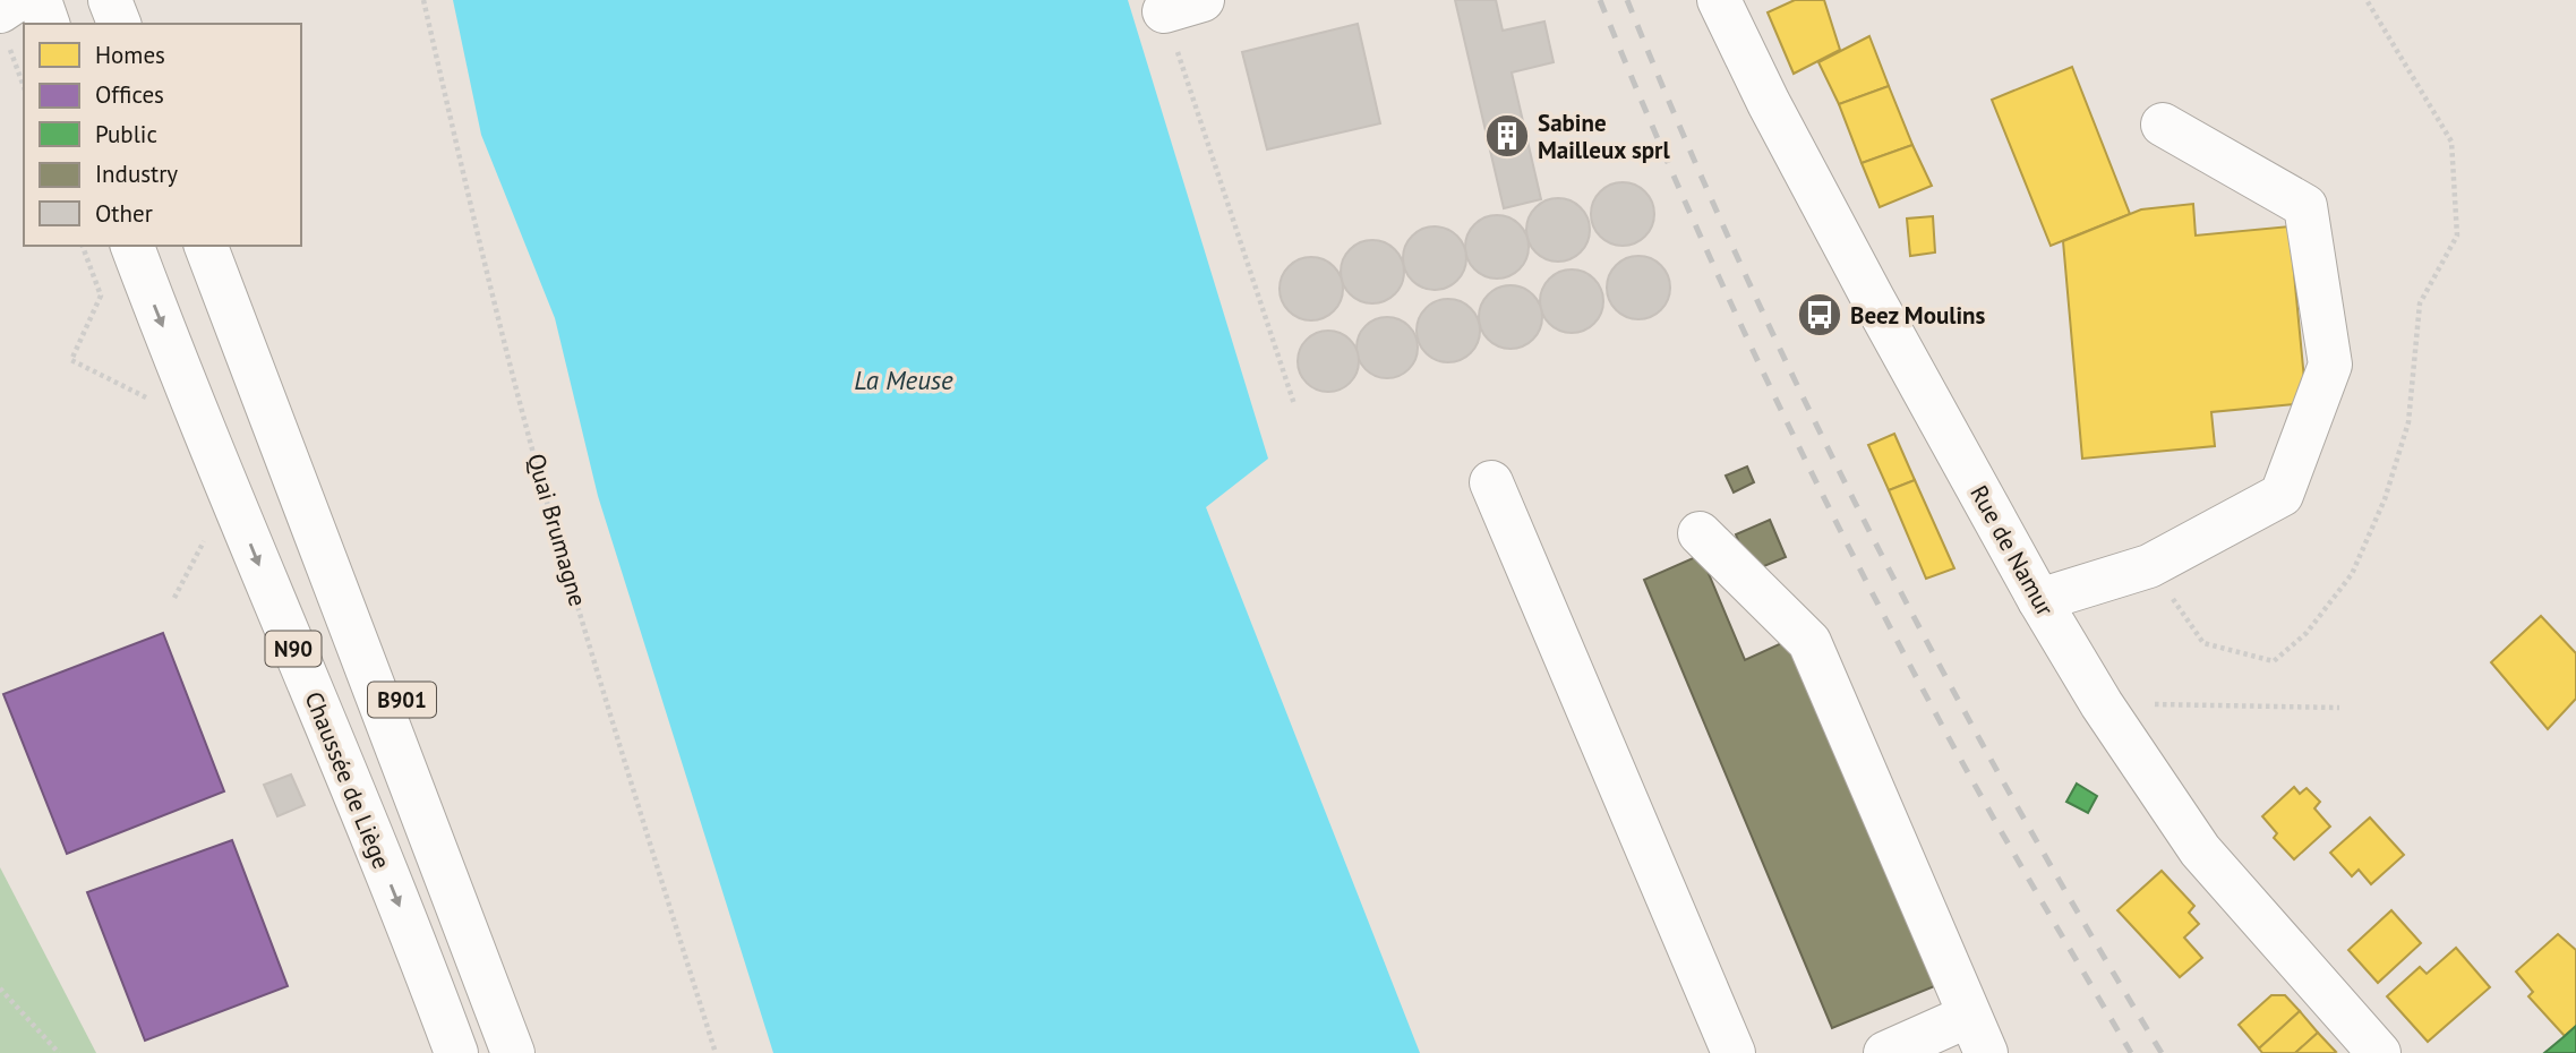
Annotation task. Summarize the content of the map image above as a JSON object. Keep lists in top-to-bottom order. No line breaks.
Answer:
{"streets":{"main road":["Rue de Namur","N90","B901","Chaussée de Liège"],"path":["Quai Brumagne"]},"crossings":[["N90","B901"]],"water":["La Meuse"],"places":{"building":["Sabine Mailleux sprl"],"bus stop":["Beez Moulins"]},"legend":["Homes","Offices","Public","Industry","Other"]}
